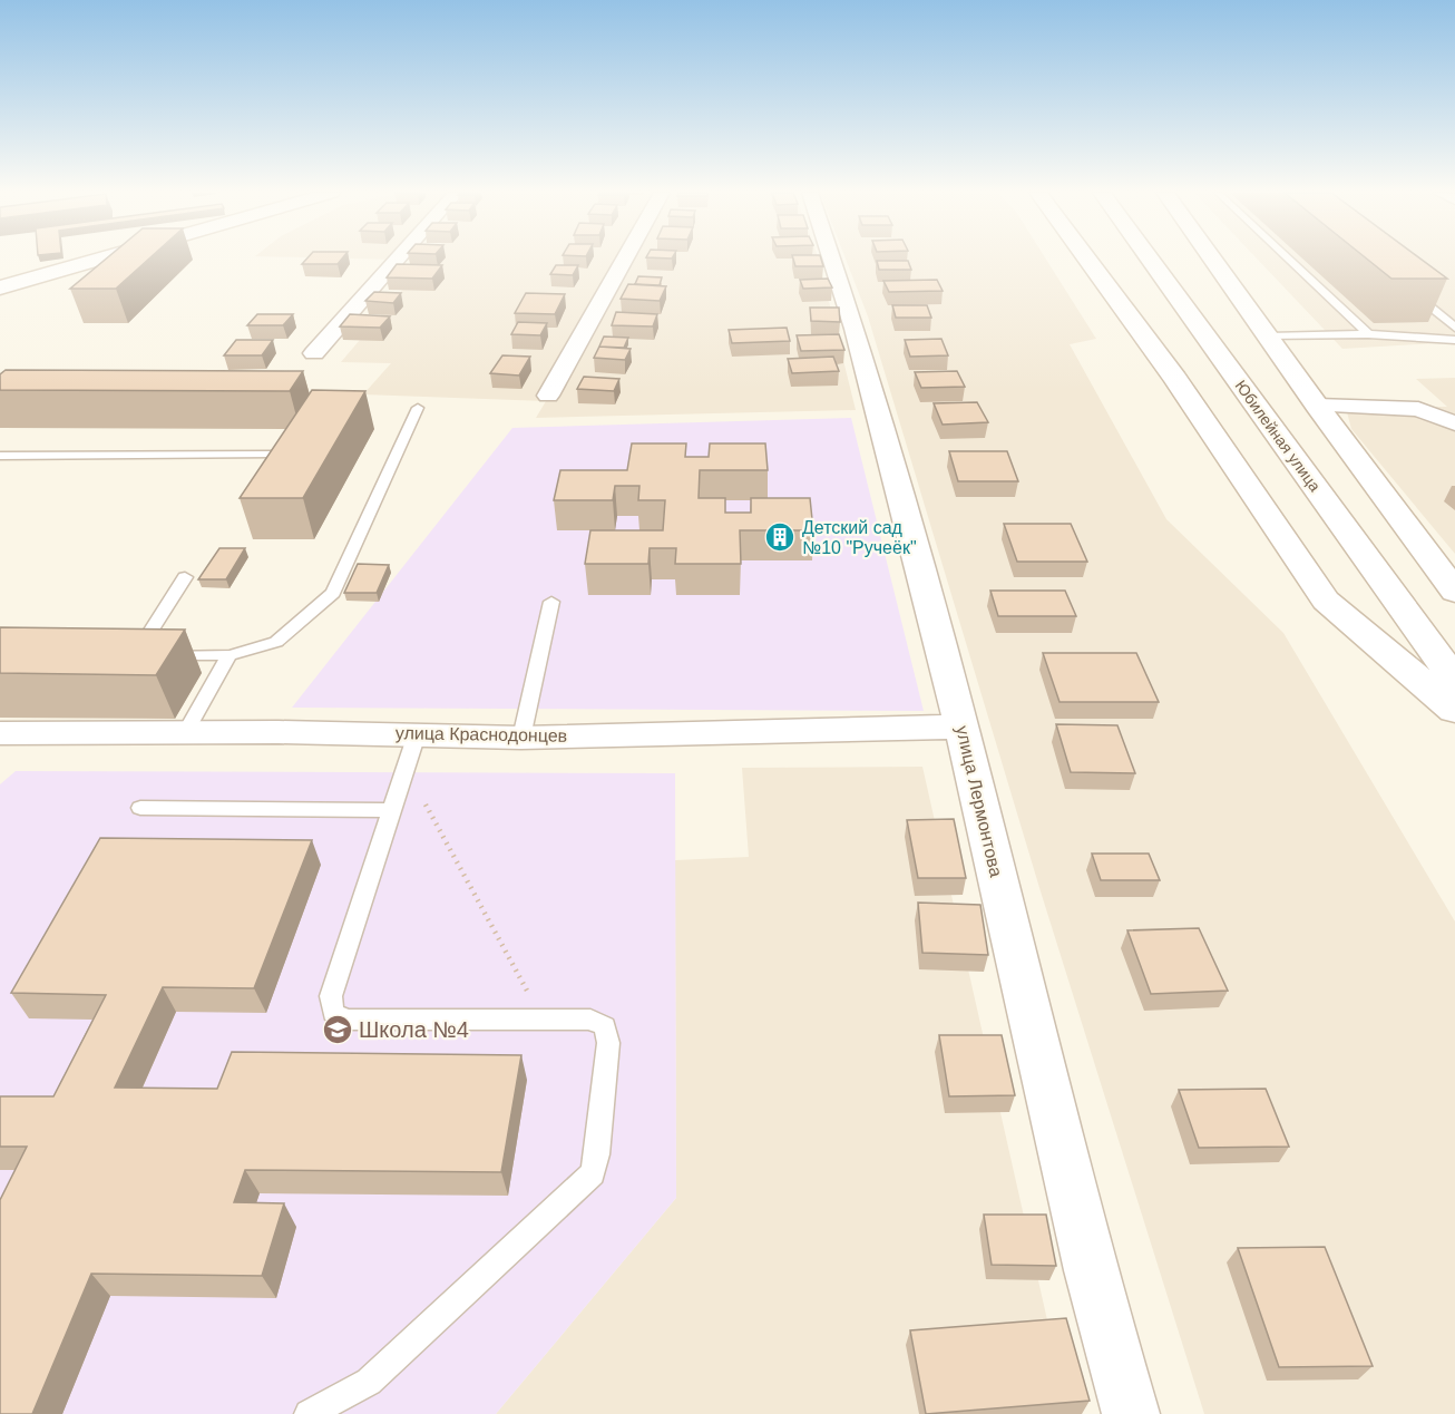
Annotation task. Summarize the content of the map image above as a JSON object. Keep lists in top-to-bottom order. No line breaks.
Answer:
{"streets":{"main road":["Юбилейная улица"],"street":["улица Краснодонцев","улица Лермонтова"]},"crossings":[["улица Краснодонцев","улица Лермонтова"]],"places":{"building":["Детский сад №10 \"Ручеёк\""],"school or university":["Школа №4"]}}
